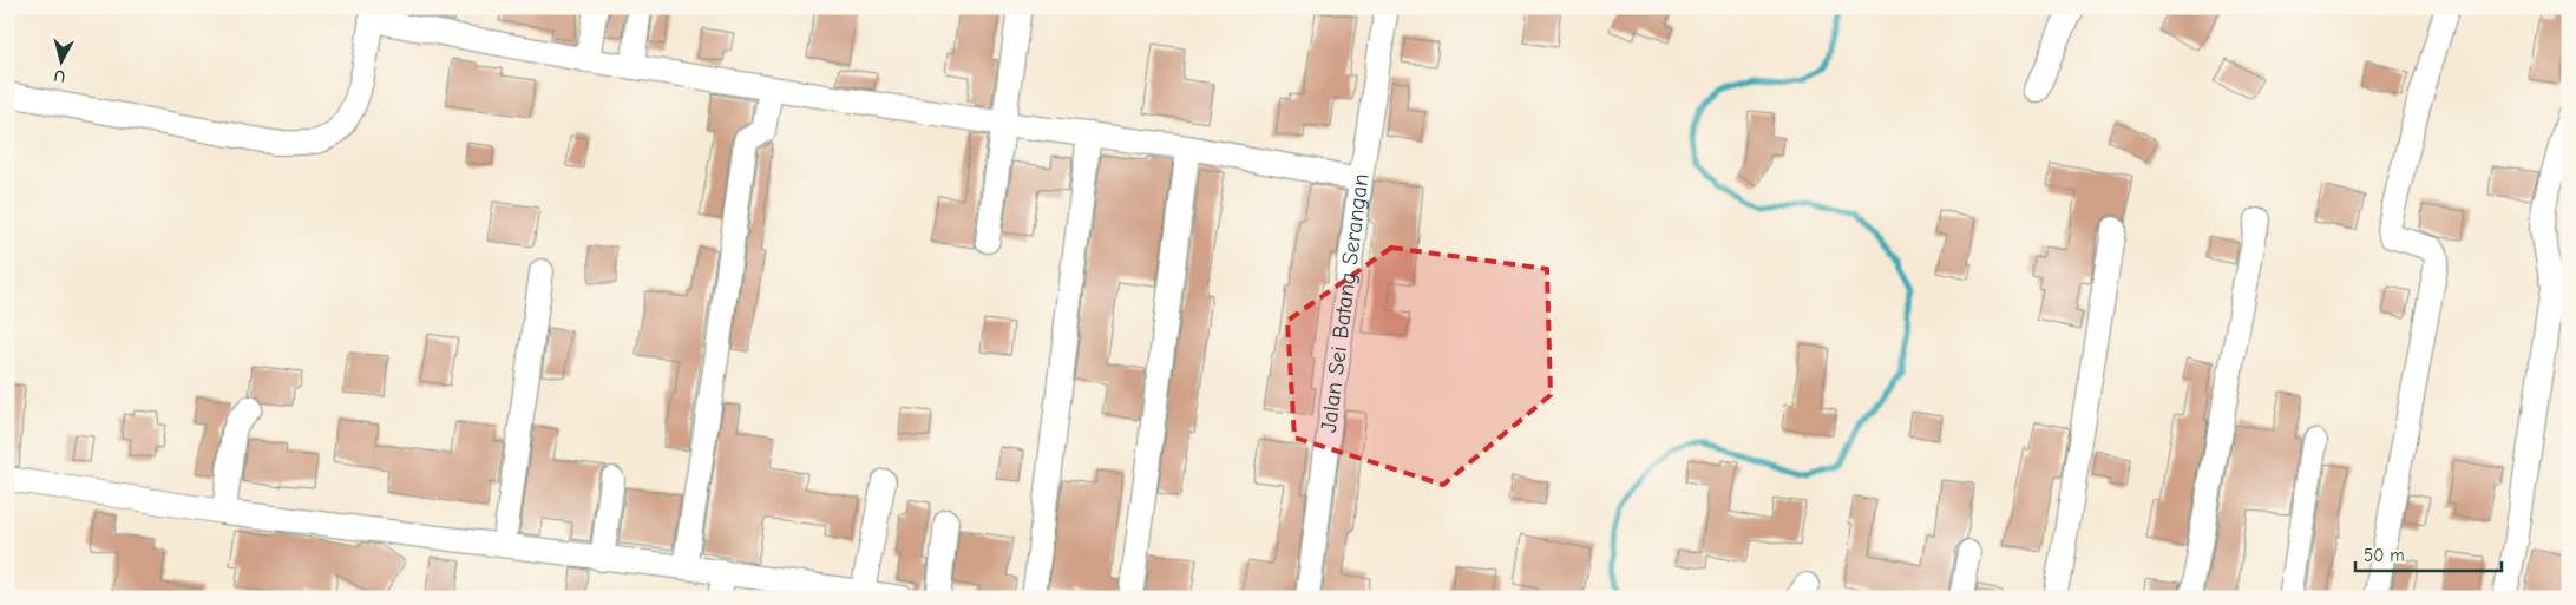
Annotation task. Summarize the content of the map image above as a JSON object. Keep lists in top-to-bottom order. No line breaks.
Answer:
{"streets":{"street":["Jalan Sei Batang Serangan"]},"scale_bar":"50 m","north":"bottom"}
